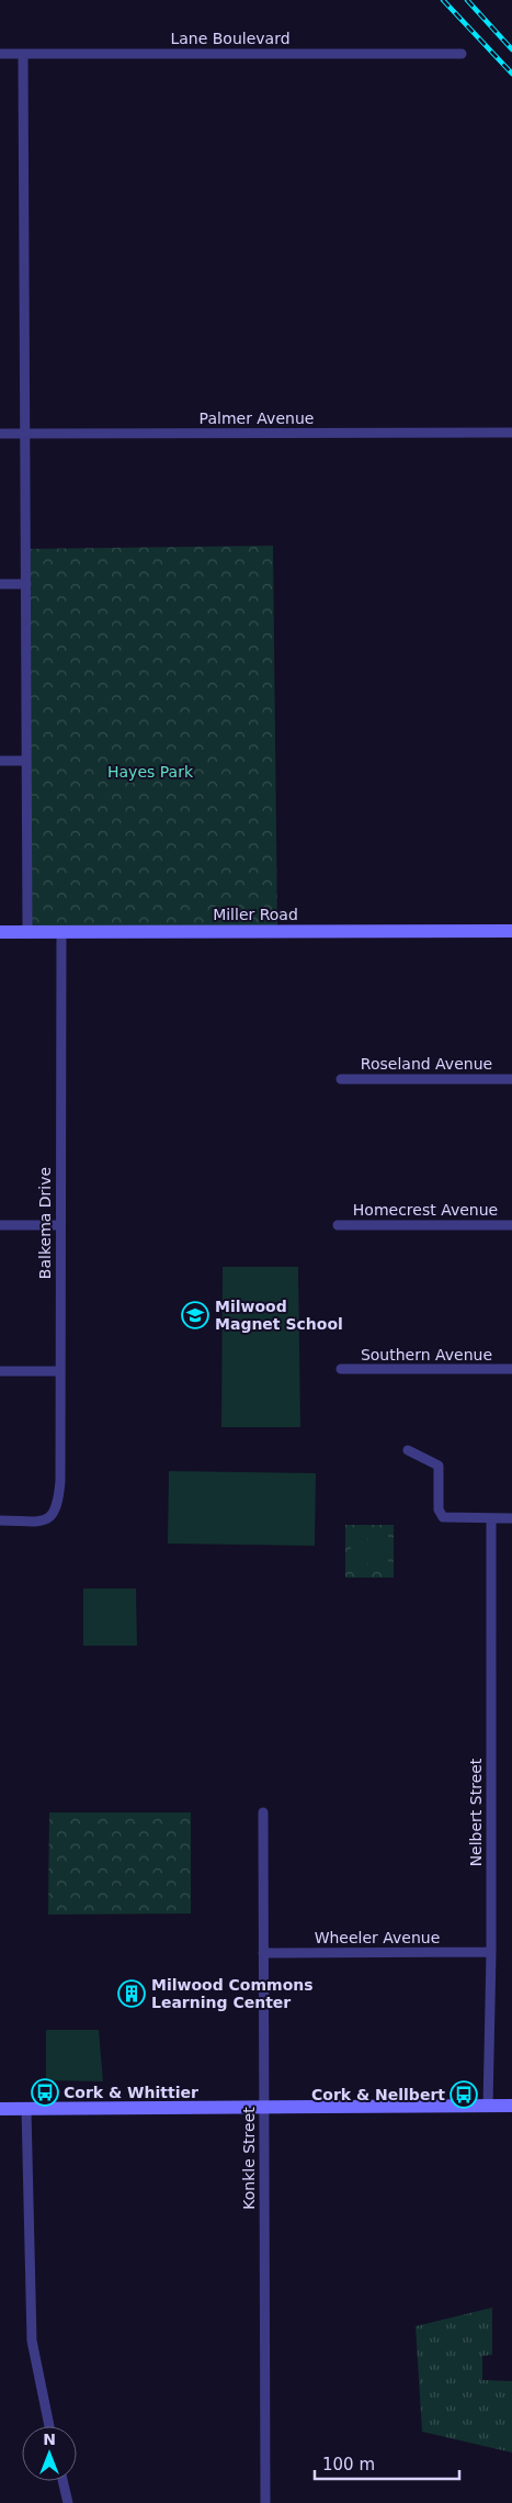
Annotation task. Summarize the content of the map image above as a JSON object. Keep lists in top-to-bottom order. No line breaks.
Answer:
{"streets":{"street":["Lane Boulevard","Palmer Avenue","Miller Road","Roseland Avenue","Homecrest Avenue","Balkema Drive","Southern Avenue","Nelbert Street","Wheeler Avenue","Konkle Street"]},"crossings":[["Miller Road","Balkema Drive"],["Nelbert Street","Wheeler Avenue"],["Wheeler Avenue","Konkle Street"]],"parks":["Hayes Park"],"places":{"school or university":["Milwood Magnet School"],"building":["Milwood Commons Learning Center"],"bus stop":["Cork & Whittier","Cork & Nellbert"]},"scale_bar":"100 m","north":"top"}
